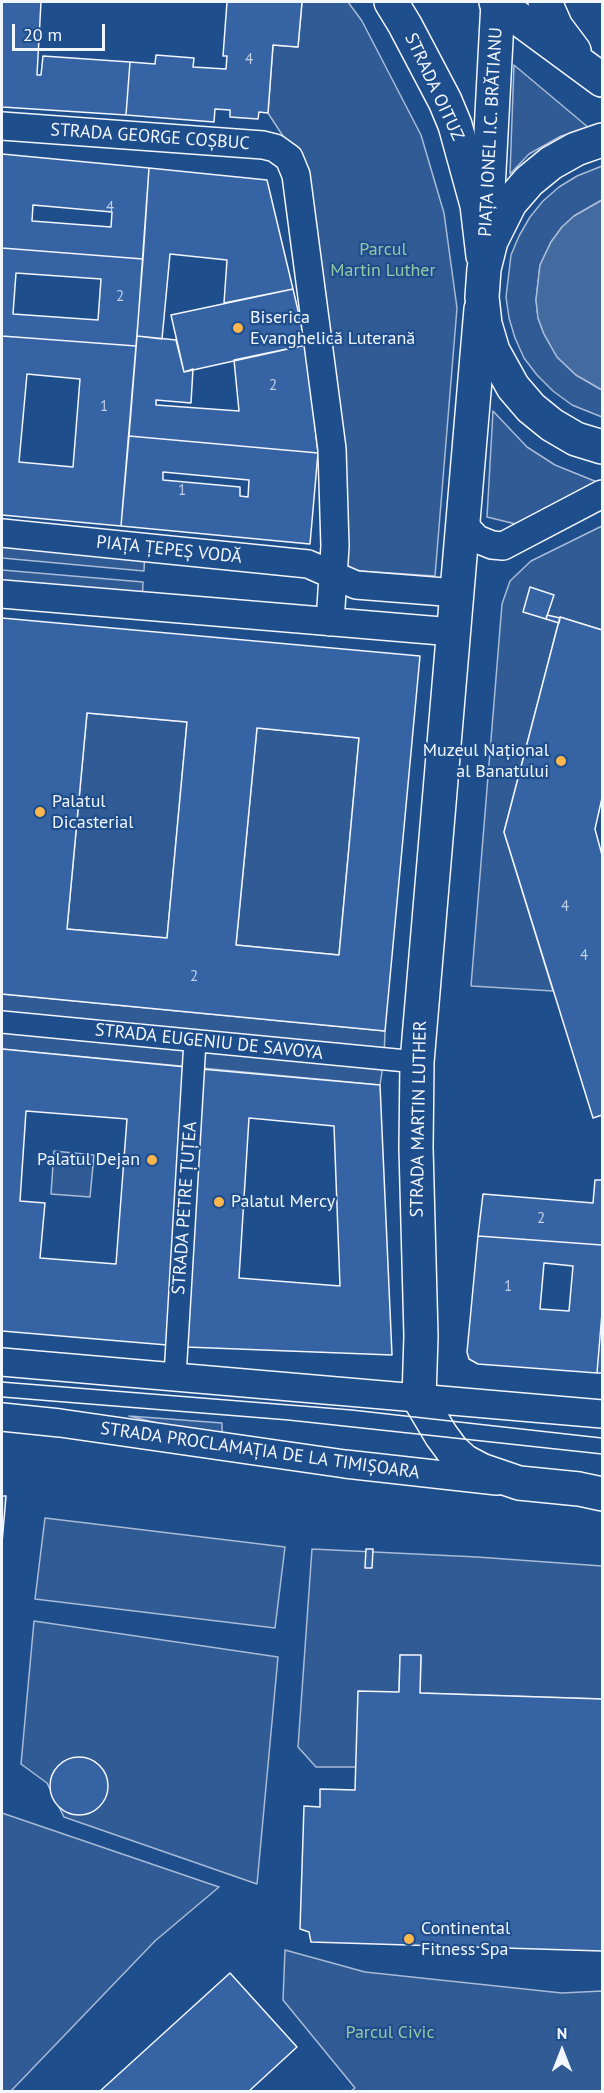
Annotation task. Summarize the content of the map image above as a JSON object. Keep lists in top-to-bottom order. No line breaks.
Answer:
{"streets":{"main road":["STRADA OITUZ","PIAȚA IONEL I.C. BRĂTIANU","STRADA MARTIN LUTHER"],"street":["STRADA GEORGE COȘBUC","PIAȚA ȚEPEȘ VODĂ","STRADA EUGENIU DE SAVOYA","STRADA PETRE ȚUȚEA","STRADA PROCLAMAȚIA DE LA TIMIȘOARA"]},"crossings":[["STRADA OITUZ","PIAȚA IONEL I.C. BRĂTIANU"],["PIAȚA IONEL I.C. BRĂTIANU","PIAȚA ȚEPEȘ VODĂ"],["PIAȚA IONEL I.C. BRĂTIANU","STRADA MARTIN LUTHER"],["STRADA GEORGE COȘBUC","PIAȚA ȚEPEȘ VODĂ"],["STRADA EUGENIU DE SAVOYA","STRADA MARTIN LUTHER"],["STRADA EUGENIU DE SAVOYA","STRADA PETRE ȚUȚEA"]],"parks":["Parcul Martin Luther","Parcul Civic"],"places":["Biserica Evanghelică Luterană","Muzeul Național al Banatului","Palatul Dicasterial","Palatul Dejan","Palatul Mercy","Continental Fitness Spa"],"house_numbers":["4","4","2","2","1","1","4","4","2","2","1"],"scale_bar":"20 m","north":"top"}
